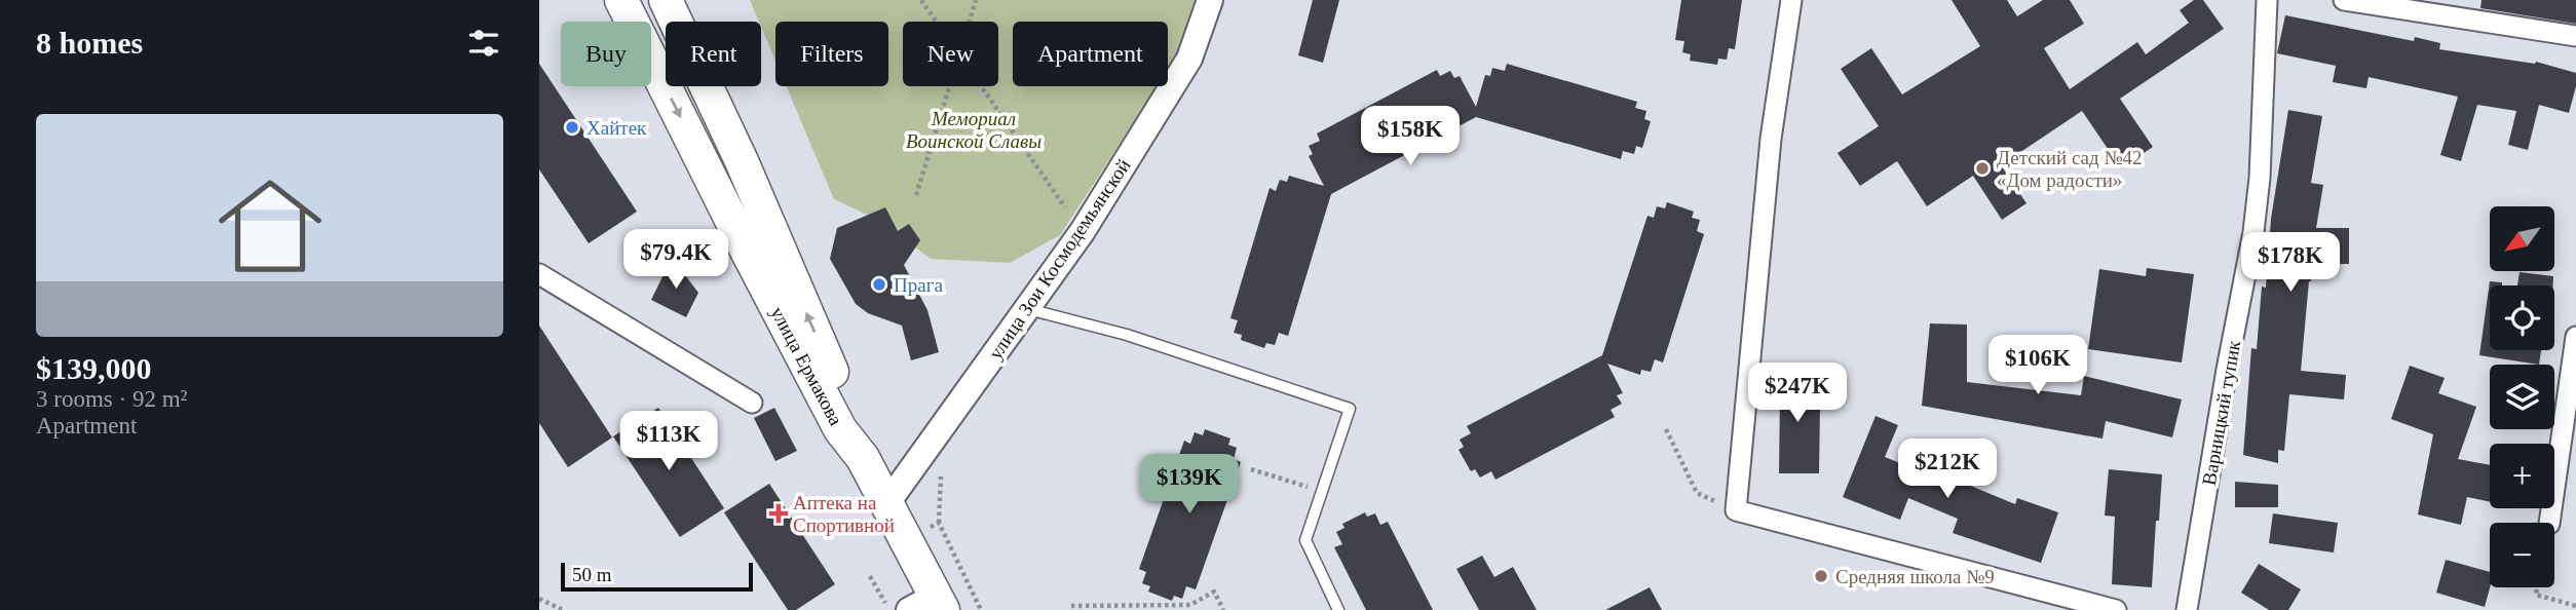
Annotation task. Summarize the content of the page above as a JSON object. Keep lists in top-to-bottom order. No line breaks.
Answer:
{"streets":{"main road":["улица Ермакова"],"street":["улица Зои Космодемьянской","Варницкий тупик"]},"crossings":[["улица Зои Космодемьянской","улица Ермакова"]],"parks":["Мемориал Воинской Славы"],"places":{"other":["Хайтек","Детский сад №42 «Дом радости»","Прага","Средняя школа №9"],"health":["Аптека на Спортивной"]},"scale_bar":"50 m","north":"bottom left","page":{"heading":"8 homes","chip":["Buy","Rent","Filters","New","Apartment"],"list":[{"name":"$139,000","note":"3 rooms · 92 m² · Apartment"}],"price":["$158K","$79.4K","$178K","$106K","$247K","$113K","$212K","$139K"],"map_buttons":["+","−"],"scale":"50 m"}}
